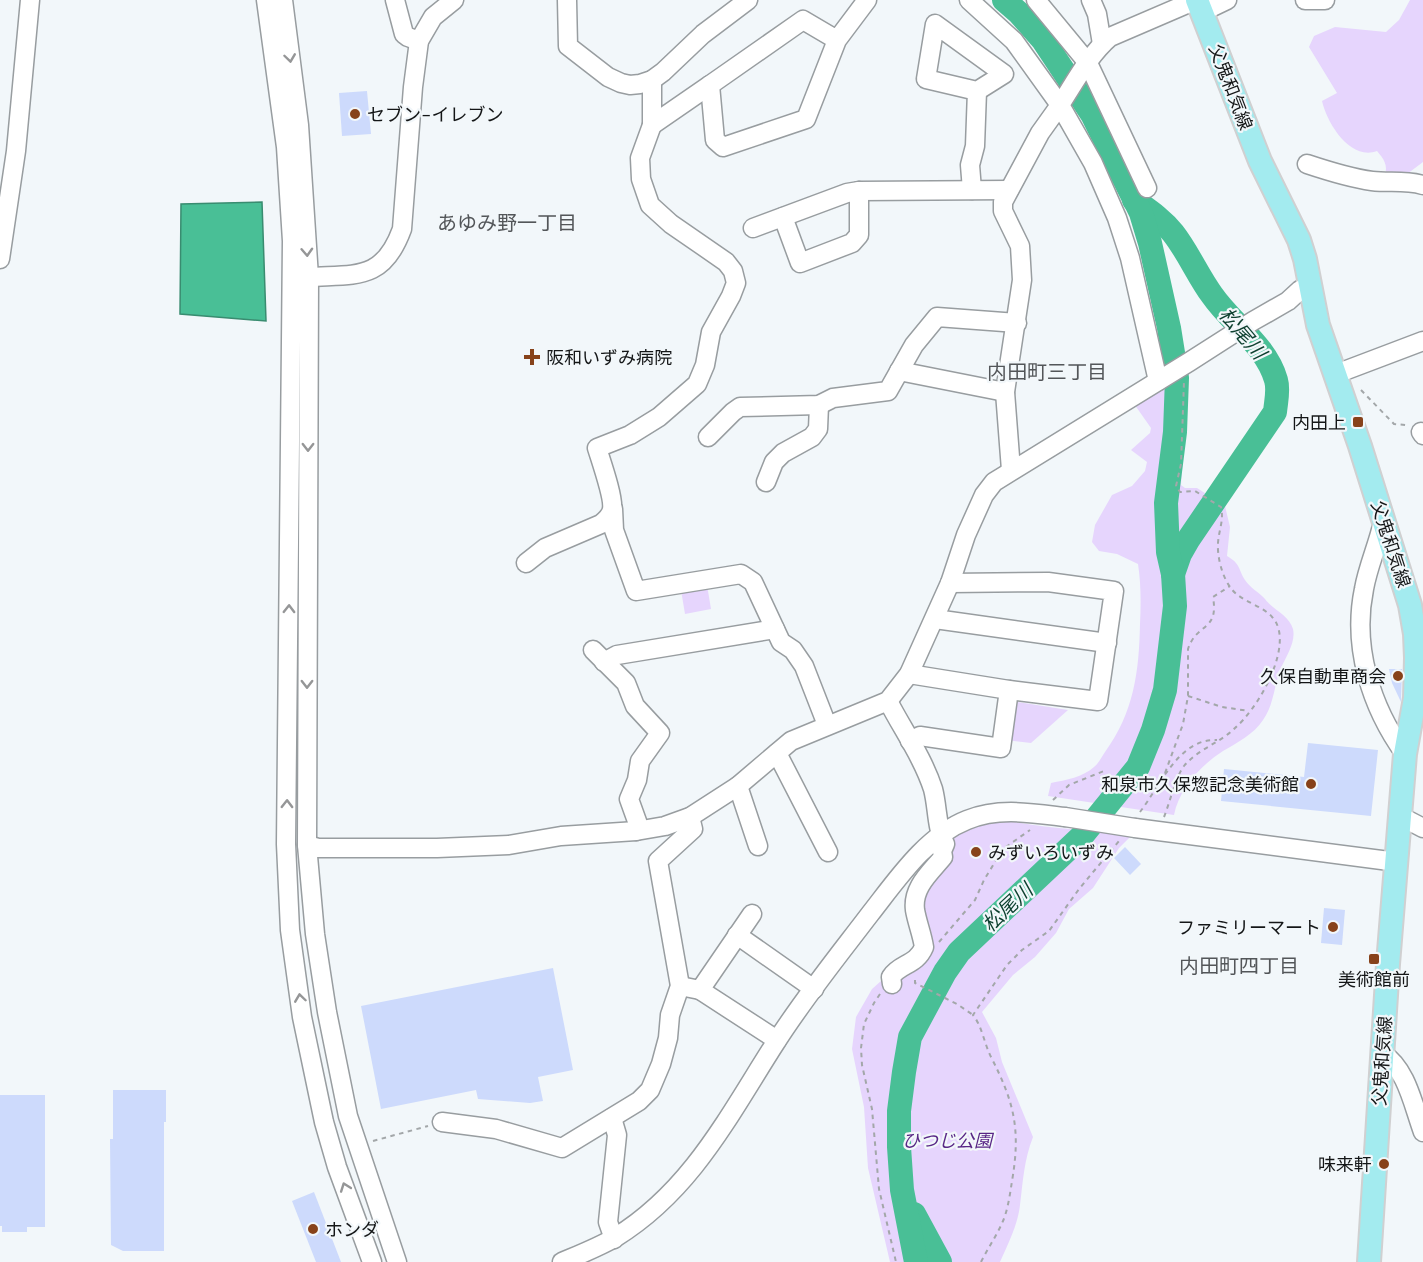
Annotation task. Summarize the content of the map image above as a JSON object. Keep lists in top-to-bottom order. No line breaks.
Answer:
{"streets":{"main road":["父鬼和気線"]},"districts":["あゆみ野一丁目","内田町三丁目","内田町四丁目"],"water":["松尾川"],"parks":["ひつじ公園"],"places":{"other":["セブン-イレブン","久保自動車商会","和泉市久保惣記念美術館","みずいろいずみ","ファミリーマート","味来軒","ホンダ"],"health":["阪和いずみ病院"],"transit":["内田上","美術館前"]}}
